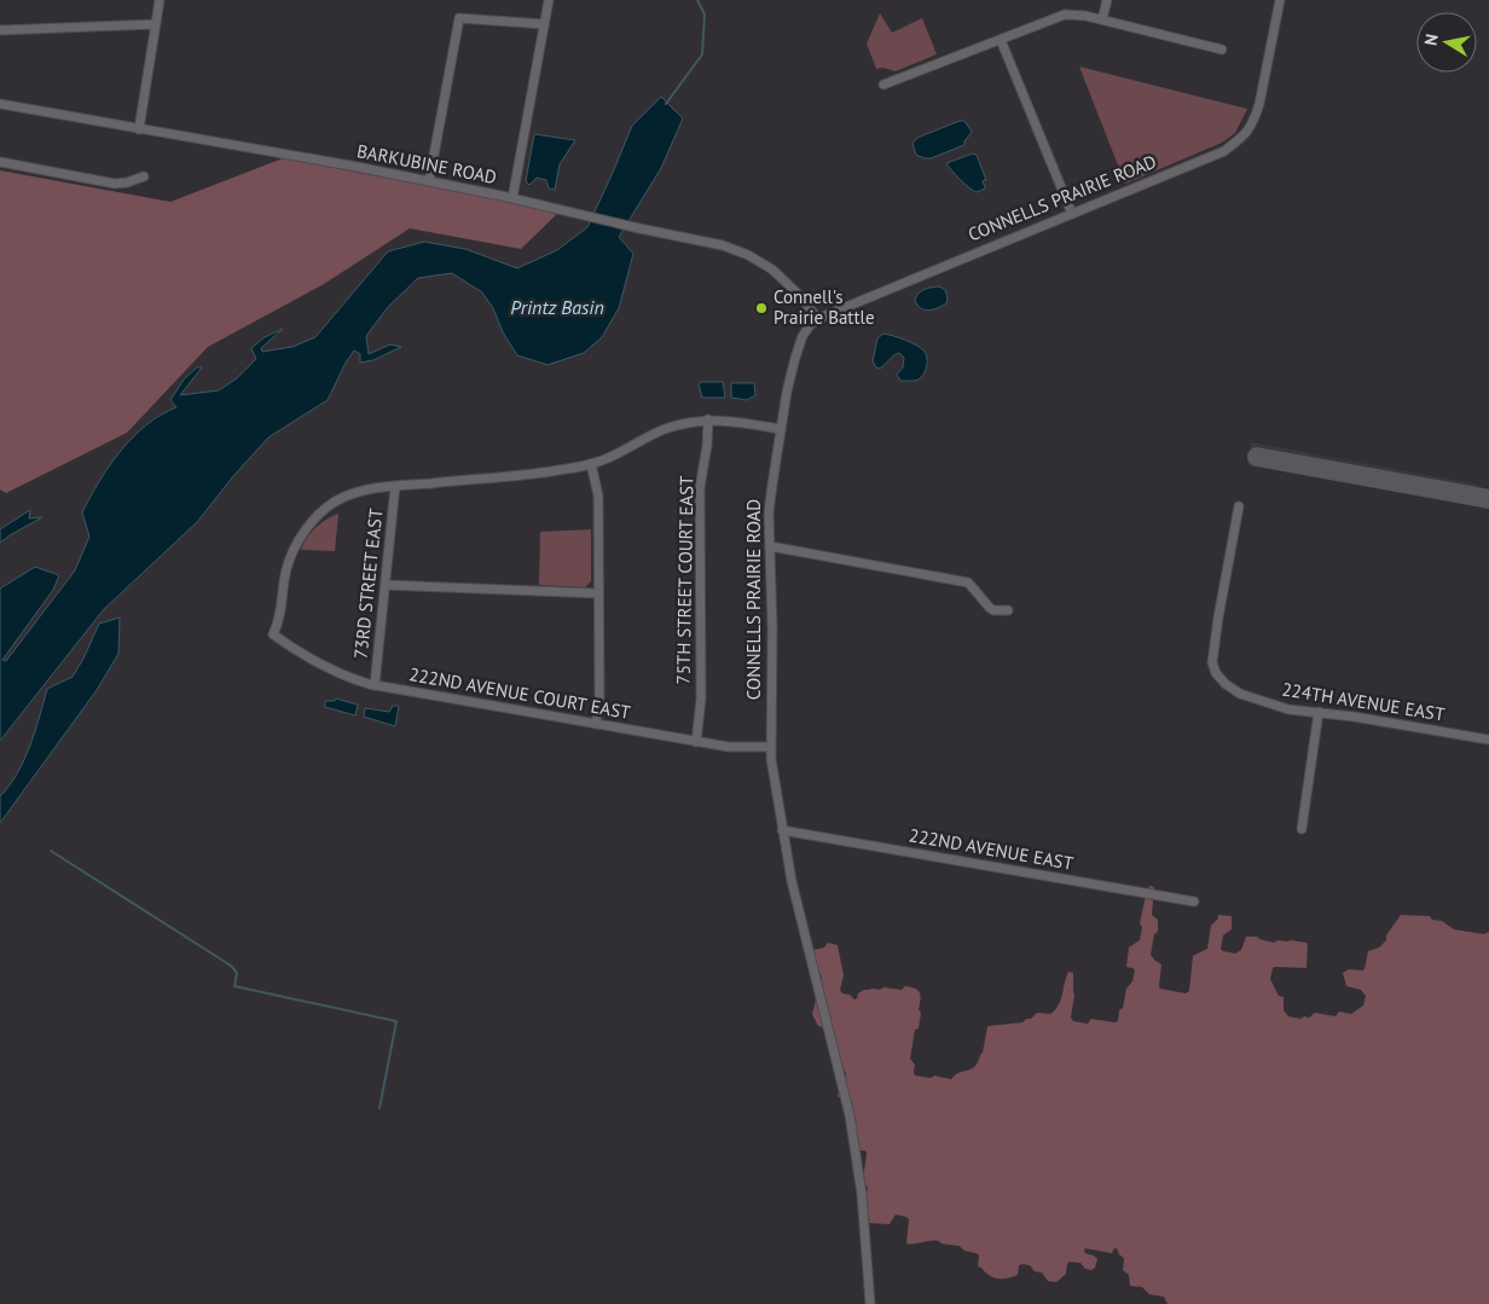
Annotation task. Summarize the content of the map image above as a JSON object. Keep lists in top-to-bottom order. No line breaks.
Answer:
{"streets":{"street":["BARKUBINE ROAD","CONNELLS PRAIRIE ROAD","75TH STREET COURT EAST","73RD STREET EAST","222ND AVENUE COURT EAST","224TH AVENUE EAST","222ND AVENUE EAST"]},"crossings":[["BARKUBINE ROAD","CONNELLS PRAIRIE ROAD"],["CONNELLS PRAIRIE ROAD","222ND AVENUE COURT EAST"],["CONNELLS PRAIRIE ROAD","222ND AVENUE EAST"],["75TH STREET COURT EAST","222ND AVENUE COURT EAST"],["73RD STREET EAST","222ND AVENUE COURT EAST"]],"water":["Printz Basin"],"places":["Connell's Prairie Battle"],"north":"left"}
